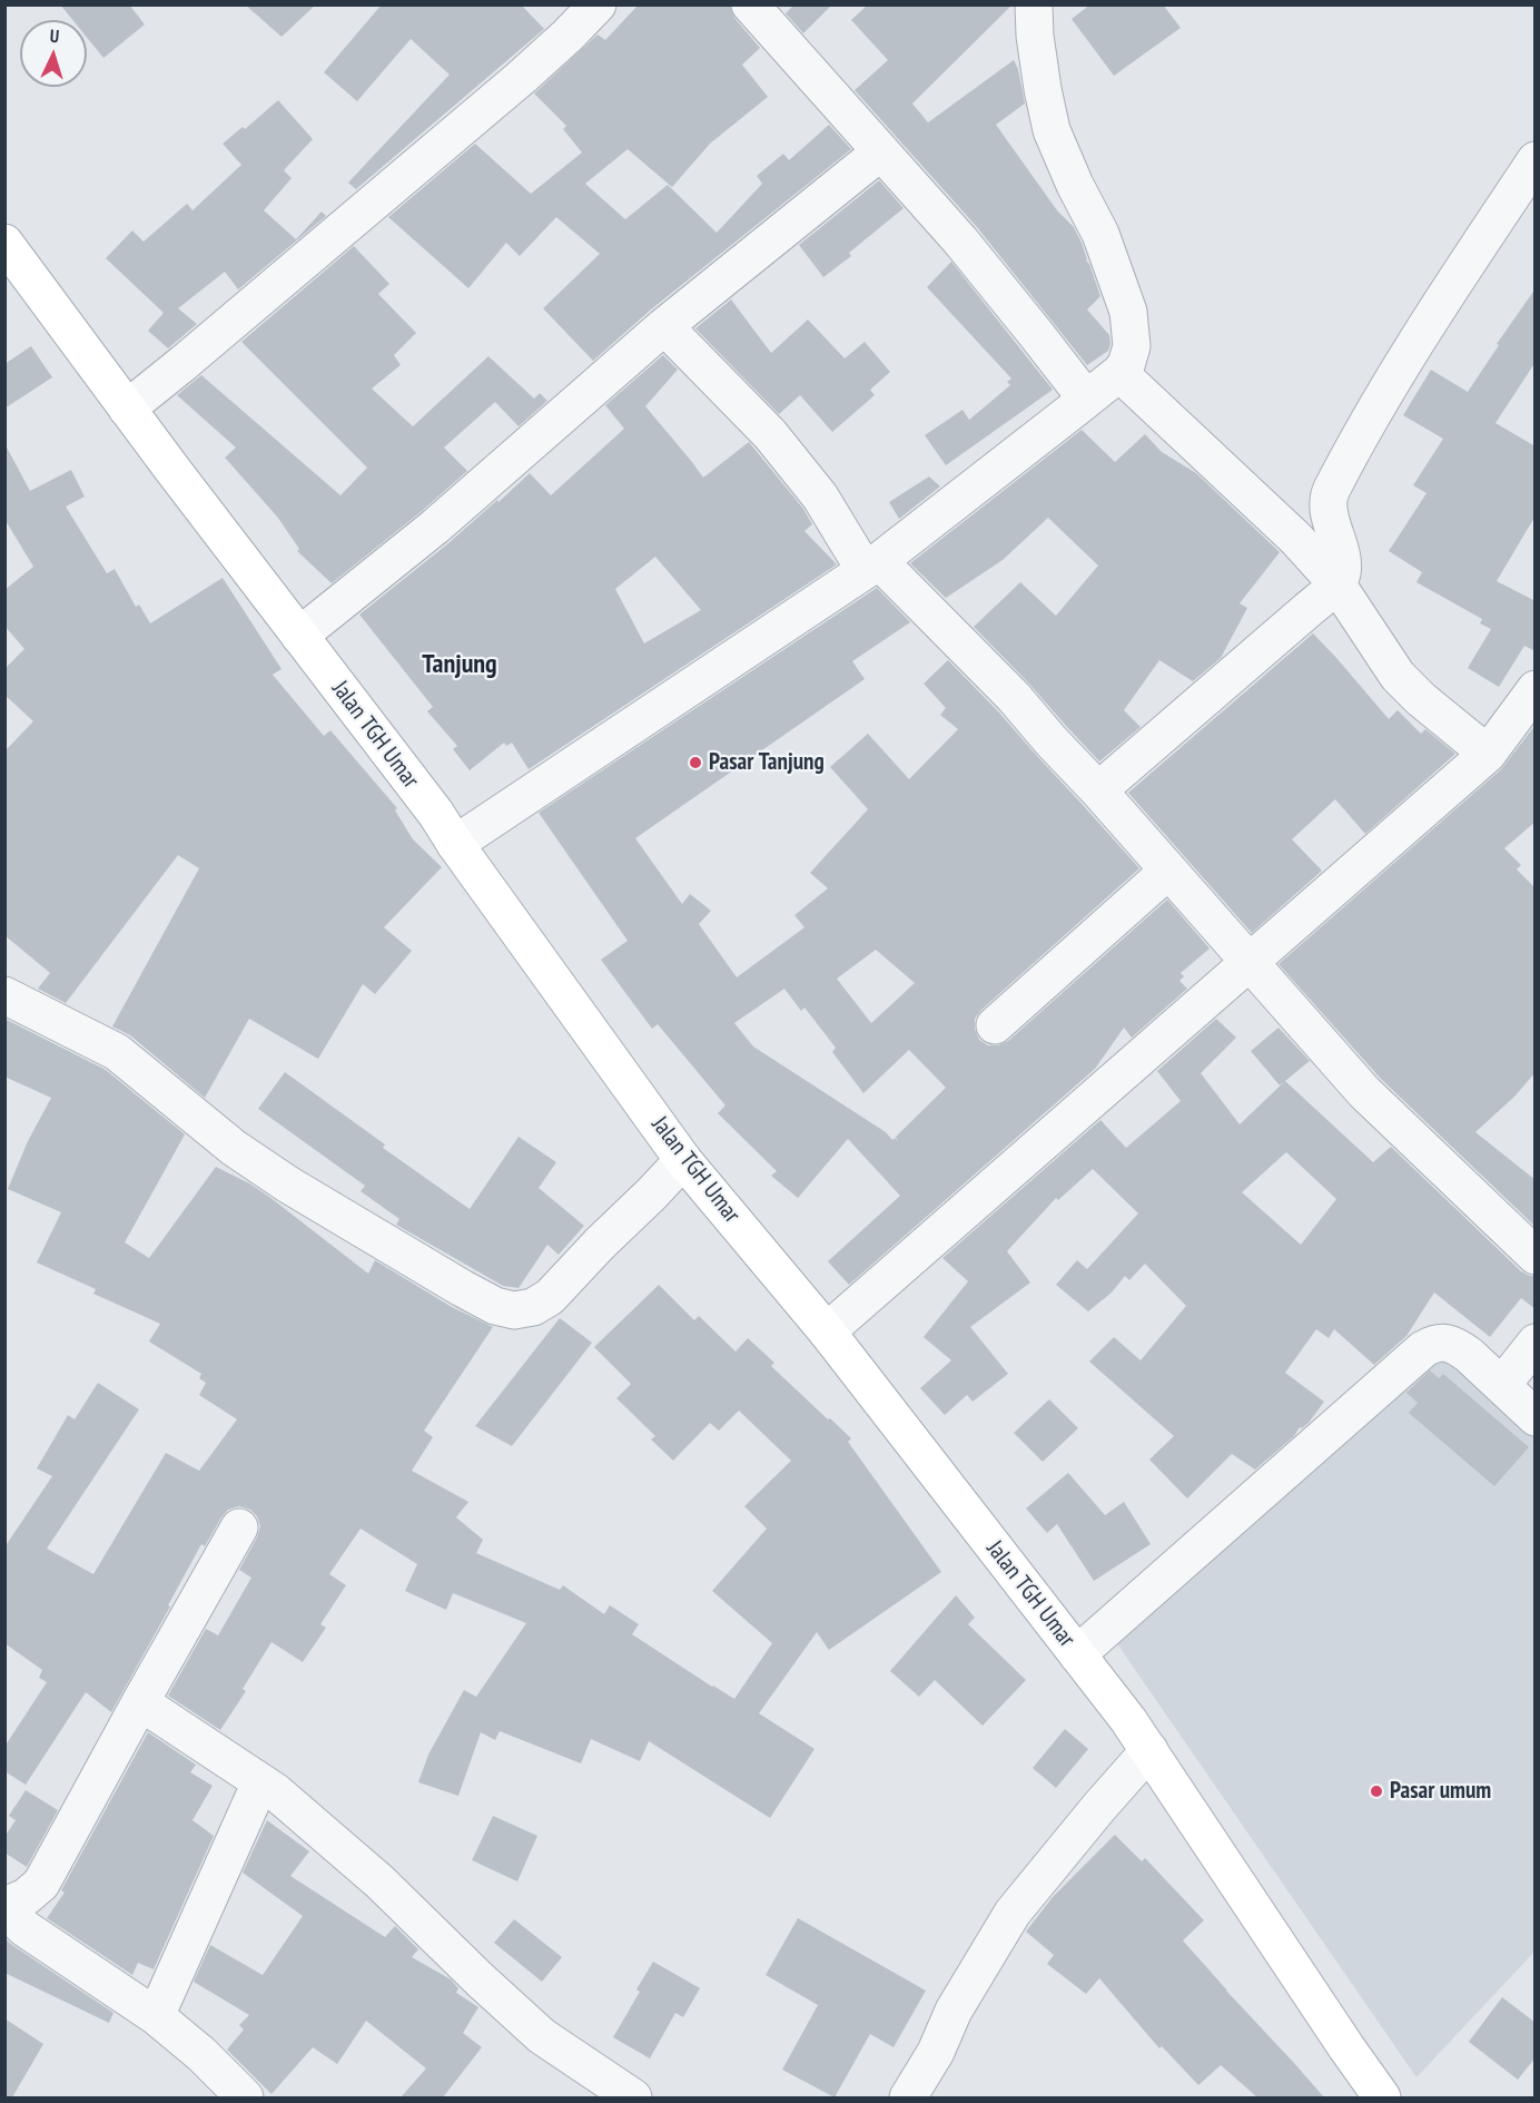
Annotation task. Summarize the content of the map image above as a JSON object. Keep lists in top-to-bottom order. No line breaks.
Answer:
{"streets":{"main road":["Jalan TGH Umar"]},"districts":["Tanjung"],"places":["Pasar Tanjung","Pasar umum"],"north":"top"}
